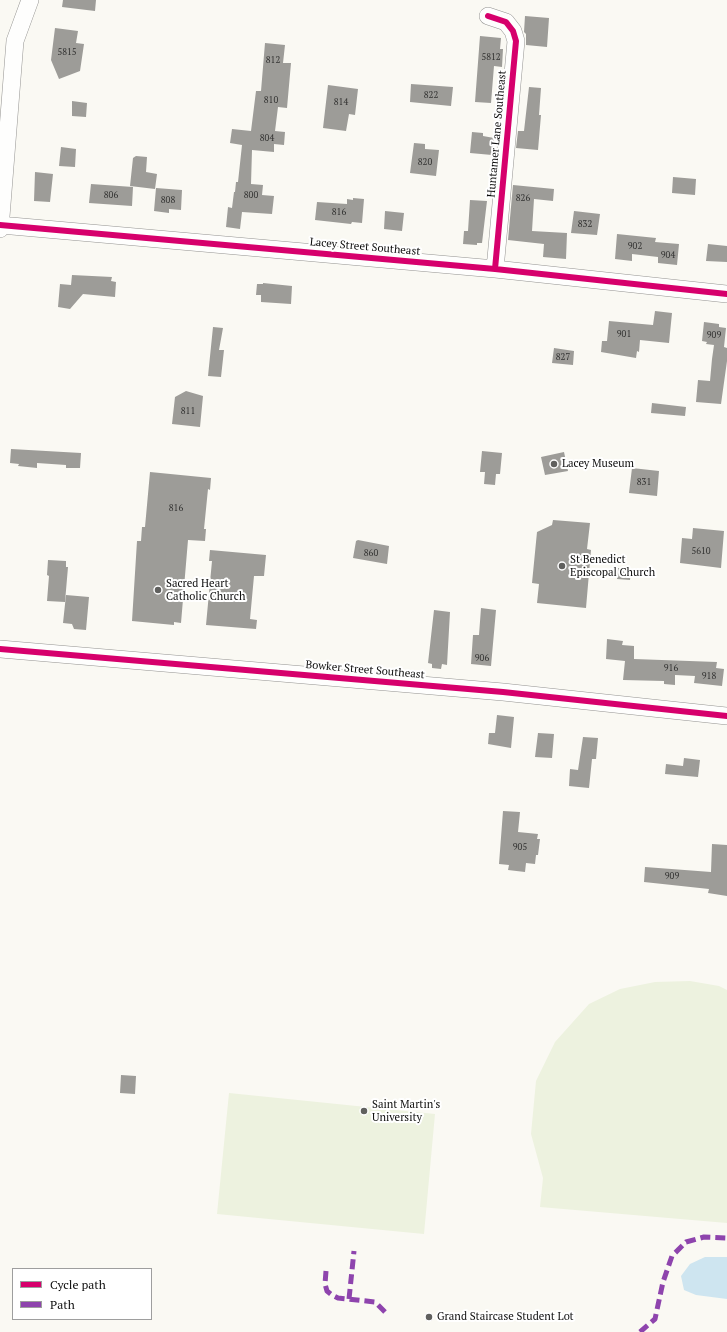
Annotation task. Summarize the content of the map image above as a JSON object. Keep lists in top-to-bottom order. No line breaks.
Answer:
{"streets":{"street":["Huntamer Lane Southeast","Lacey Street Southeast","Bowker Street Southeast"]},"crossings":[["Huntamer Lane Southeast","Lacey Street Southeast"]],"places":["Lacey Museum","St Benedict Episcopal Church","Sacred Heart Catholic Church","Saint Martin's University","Grand Staircase Student Lot"],"house_numbers":["5815","5812","812","822","810","814","804","820","806","800","826","808","816","832","902","904","901","909","827","811","831","816","5610","860","906","916","918","905","909"],"legend":["Cycle path","Path"]}
